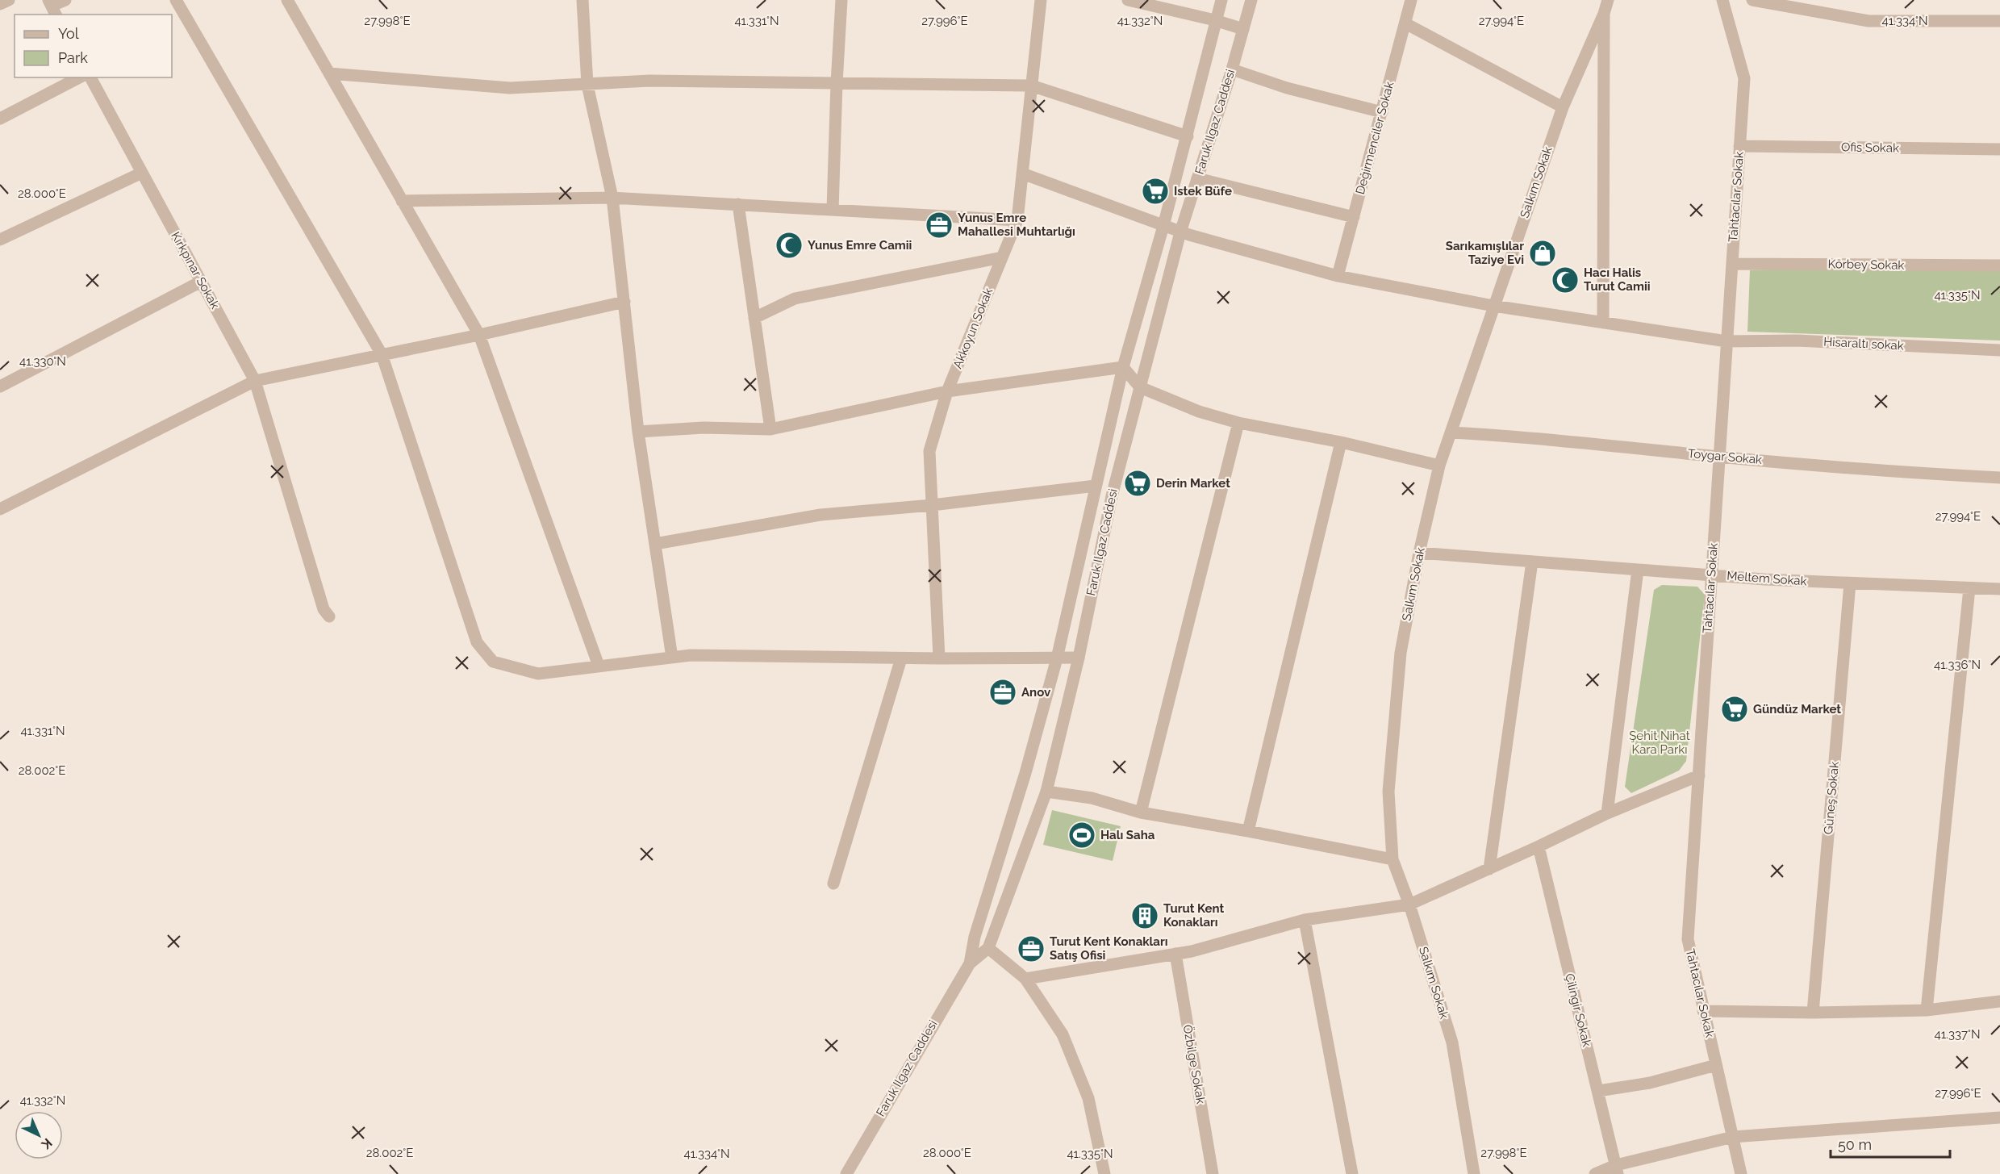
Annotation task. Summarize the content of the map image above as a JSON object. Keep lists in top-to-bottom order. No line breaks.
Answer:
{"streets":{"street":["Faruk Ilgaz Caddesi","Değirmenciler Sokak","Ofis Sokak","Salkım Sokak","Tahtacılar Sokak","Körbey Sokak","Kırkpınar Sokak","Akkoyun Sokak","Hisaraltı sokak","Toygar Sokak","Meltem Sokak","Güneş Sokak","Çilingir Sokak","Özbilge Sokak"]},"crossings":[["Faruk Ilgaz Caddesi","Hisaraltı sokak"],["Değirmenciler Sokak","Hisaraltı sokak"],["Ofis Sokak","Tahtacılar Sokak"],["Salkım Sokak","Hisaraltı sokak"],["Salkım Sokak","Toygar Sokak"],["Salkım Sokak","Meltem Sokak"],["Tahtacılar Sokak","Körbey Sokak"],["Tahtacılar Sokak","Hisaraltı sokak"],["Tahtacılar Sokak","Toygar Sokak"],["Tahtacılar Sokak","Meltem Sokak"],["Akkoyun Sokak","Hisaraltı sokak"],["Meltem Sokak","Güneş Sokak"]],"parks":["Şehit Nihat Kara Parkı"],"places":{"supermarket":["Istek Büfe","Derin Market","Gündüz Market"],"office":["Yunus Emre Mahallesi Muhtarlığı","Anov","Turut Kent Konakları Satış Ofisi"],"mosque":["Yunus Emre Camii","Hacı Halis Turut Camii"],"shop":["Sarıkamışlılar Taziye Evi"],"sports":["Halı Saha"],"building":["Turut Kent Konakları"]},"legend":["Yol","Park"],"scale_bar":"50 m","north":"bottom right","coordinates":["41.331°N","41.332°N","41.334°N","27.998°E","27.996°E","27.994°E","28.000°E","41.335°N","41.330°N","41.336°N","28.002°E","41.337°N"]}
